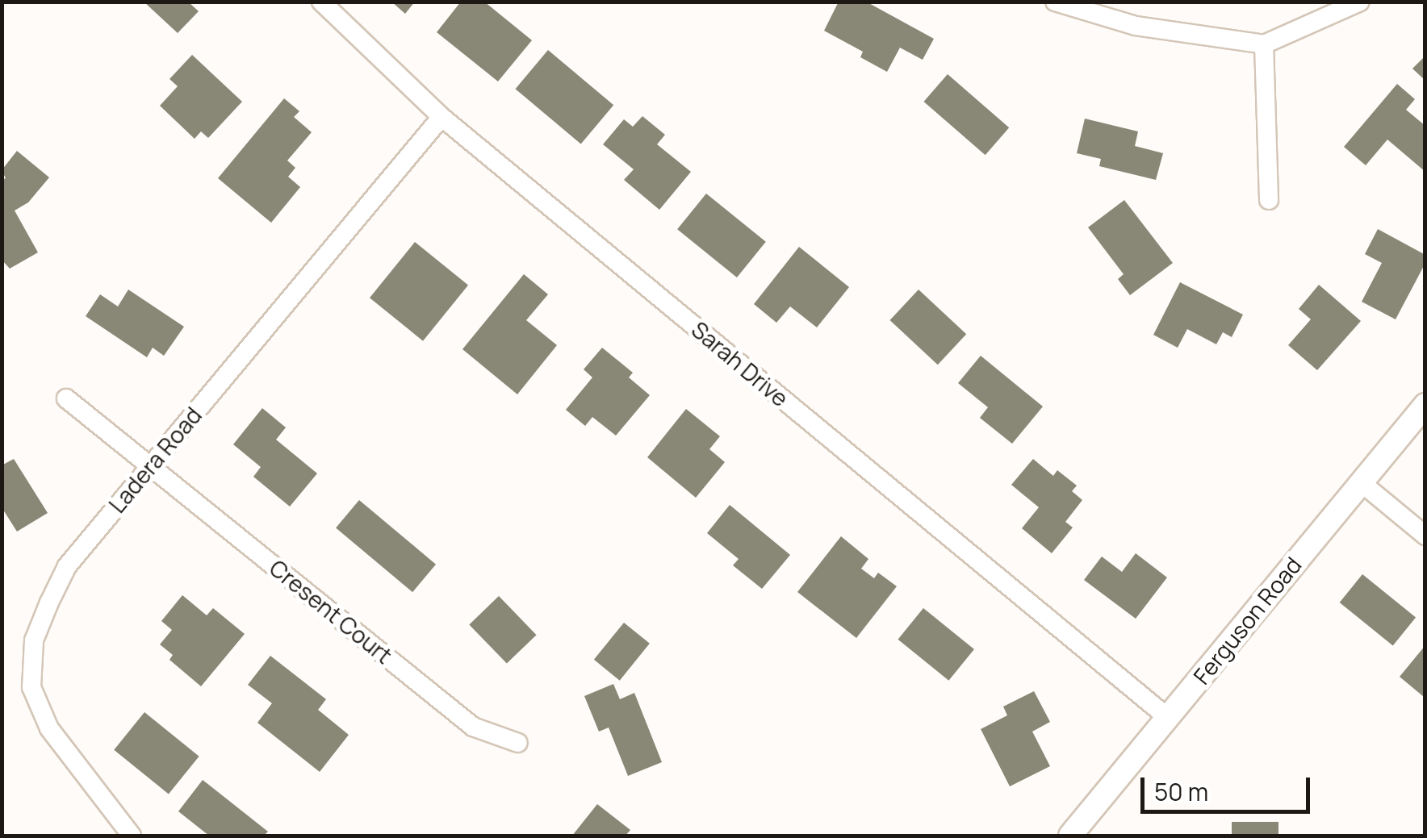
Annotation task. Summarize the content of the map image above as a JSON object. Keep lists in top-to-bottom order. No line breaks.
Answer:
{"streets":{"street":["Sarah Drive","Ladera Road","Cresent Court","Ferguson Road"]},"crossings":[["Sarah Drive","Ladera Road"],["Sarah Drive","Ferguson Road"],["Ladera Road","Cresent Court"]],"scale_bar":"50 m"}
